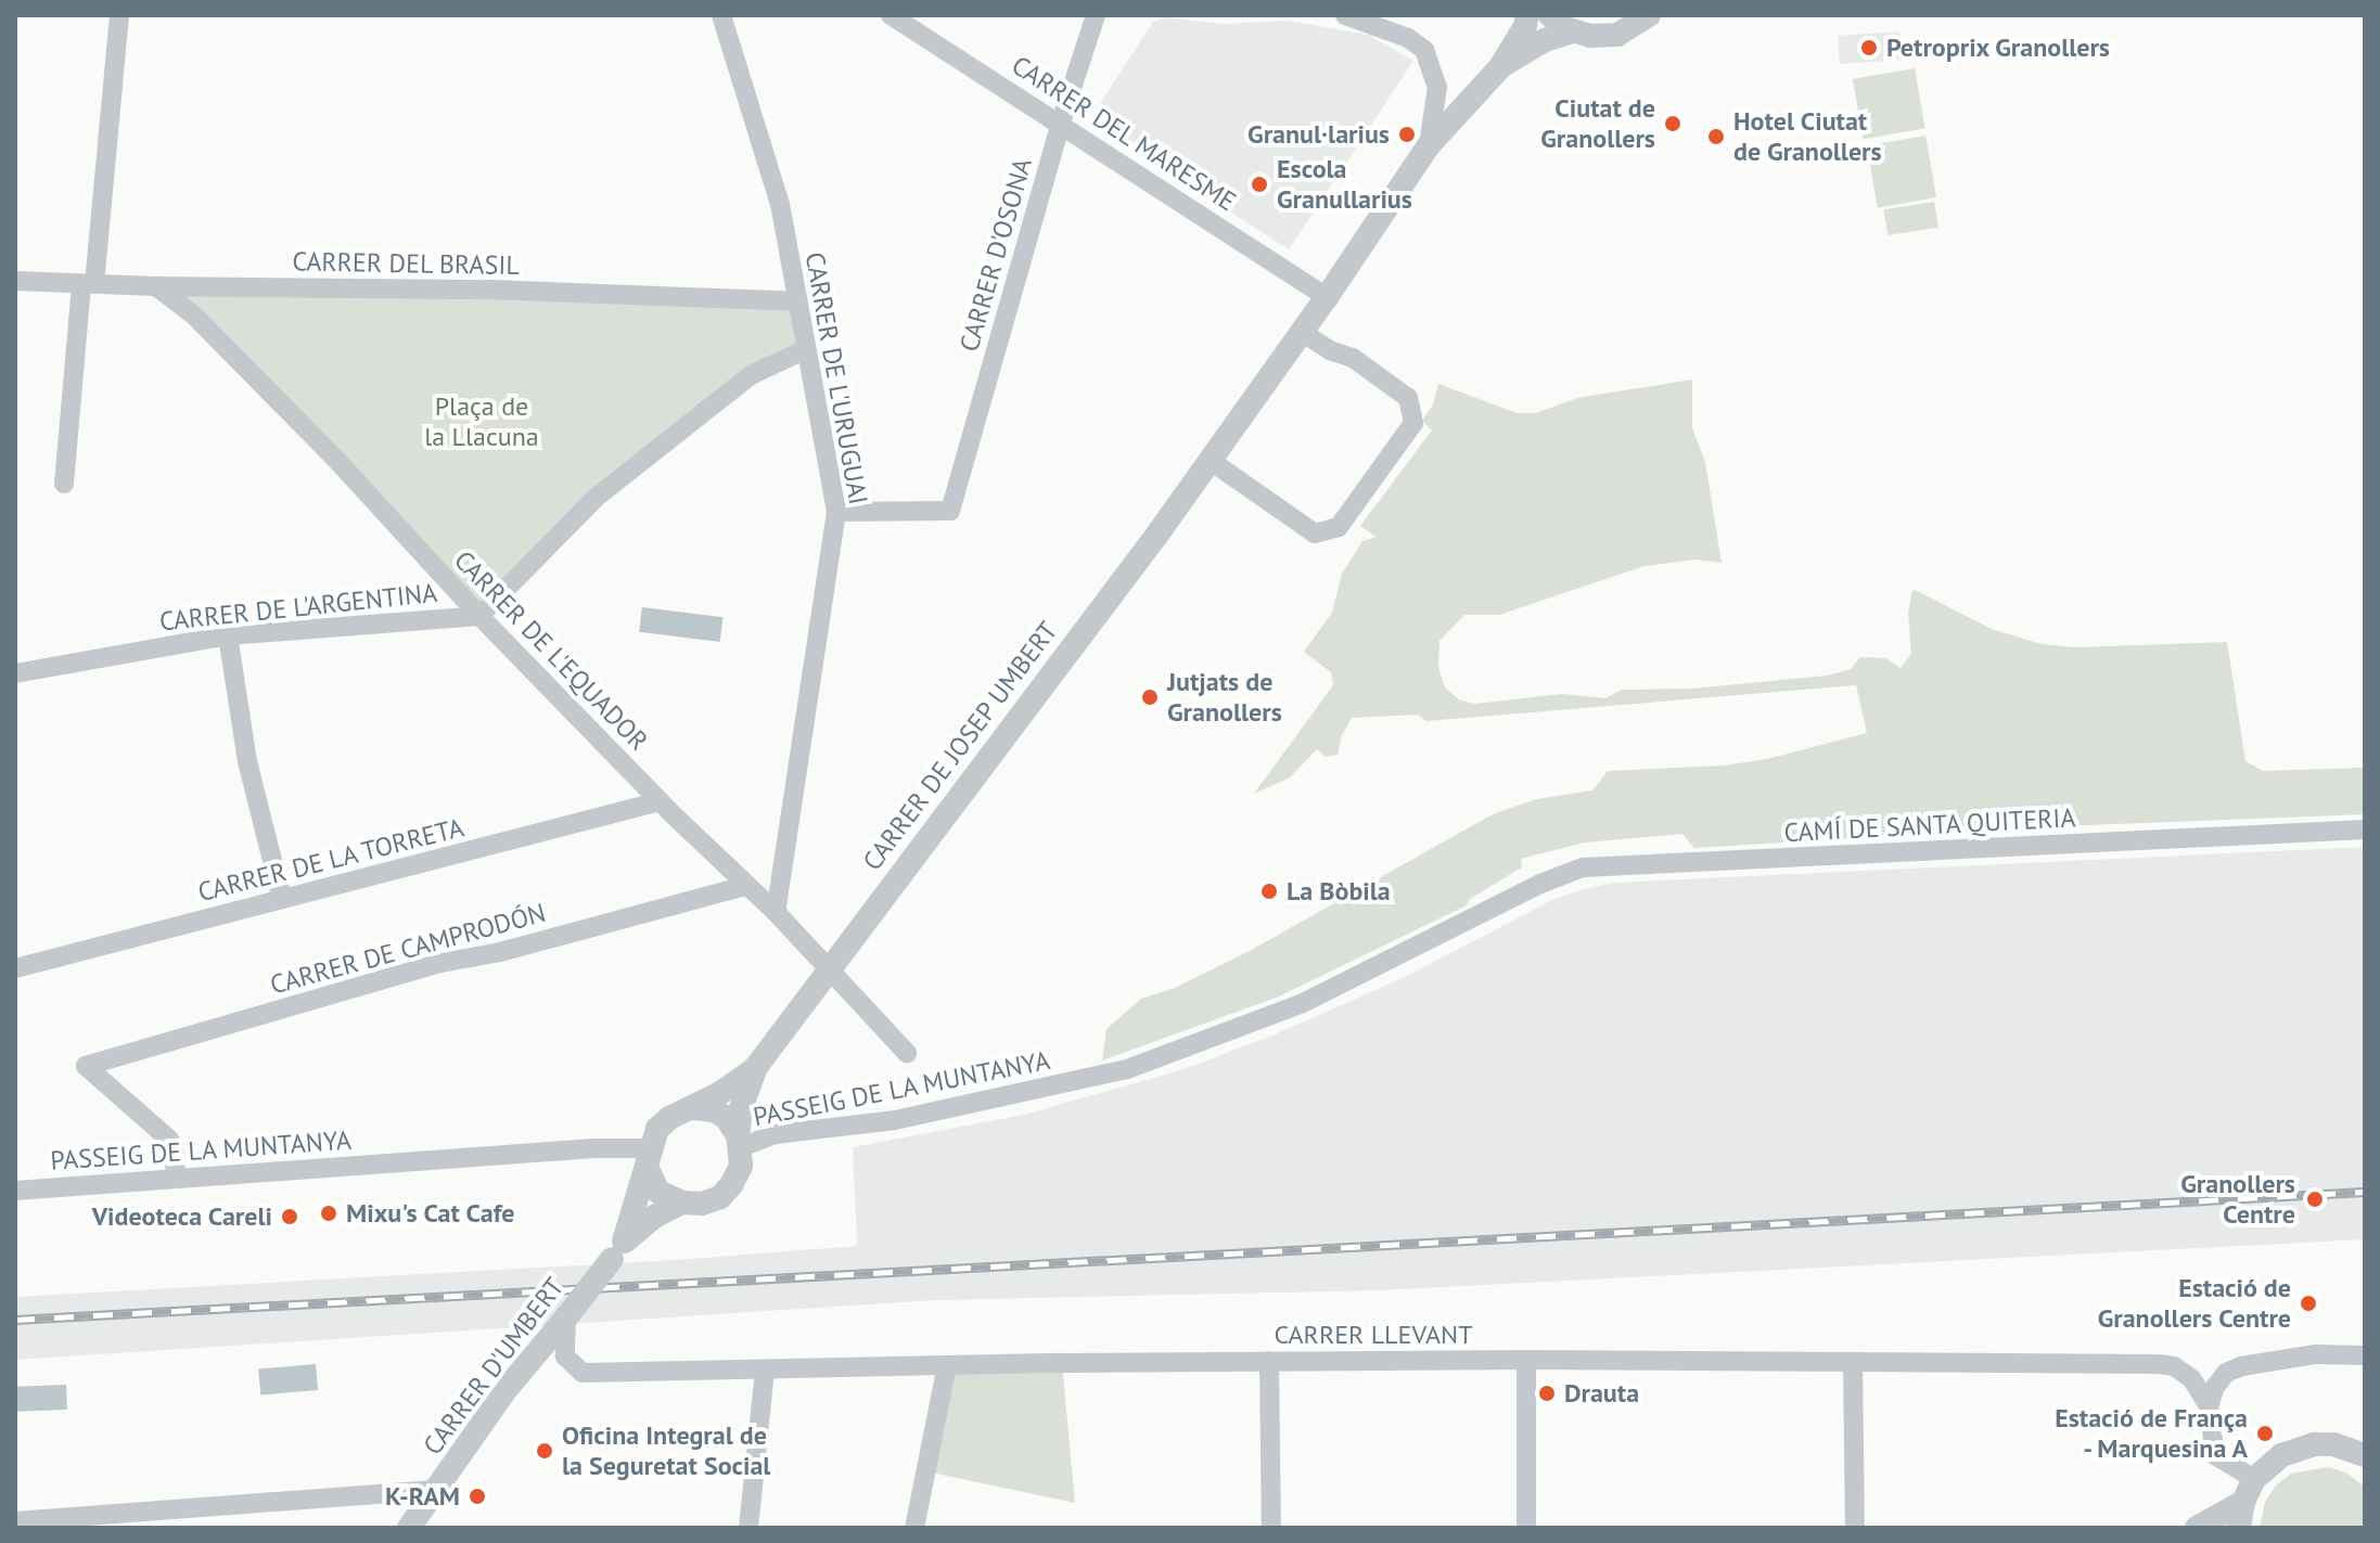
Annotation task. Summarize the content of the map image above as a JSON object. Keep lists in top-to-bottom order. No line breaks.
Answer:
{"streets":{"street":["CARRER DEL MARESME","CARRER D'OSONA","CARRER DEL BRASIL","CARRER DE L'URUGUAI","CARRER DE L'ARGENTINA","CARRER DE L'EQUADOR","CARRER DE JOSEP UMBERT","CAMÍ DE SANTA QUITERIA","CARRER DE LA TORRETA","CARRER DE CAMPRODÓN","PASSEIG DE LA MUNTANYA","CARRER LLEVANT","CARRER D'UMBERT"]},"crossings":[["CARRER DEL MARESME","CARRER D'OSONA"],["CARRER DEL MARESME","CARRER DE JOSEP UMBERT"],["CARRER D'OSONA","CARRER DE L'URUGUAI"],["CARRER DEL BRASIL","CARRER DE L'URUGUAI"],["CARRER DEL BRASIL","CARRER DE L'EQUADOR"],["CARRER DE L'URUGUAI","CARRER DE L'EQUADOR"],["CARRER DE L'ARGENTINA","CARRER DE L'EQUADOR"],["CARRER DE L'EQUADOR","CARRER DE JOSEP UMBERT"],["CARRER DE L'EQUADOR","CARRER DE LA TORRETA"],["CARRER DE L'EQUADOR","CARRER DE CAMPRODÓN"],["CAMÍ DE SANTA QUITERIA","PASSEIG DE LA MUNTANYA"],["CARRER DE CAMPRODÓN","PASSEIG DE LA MUNTANYA"],["CARRER LLEVANT","CARRER D'UMBERT"]],"parks":["Plaça de la Llacuna"],"places":["Petroprix Granollers","Ciutat de Granollers","Granul·larius","Hotel Ciutat de Granollers","Escola Granullarius","Jutjats de Granollers","La Bòbila","Granollers Centre","Mixu's Cat Cafe","Videoteca Careli","Estació de Granollers Centre","Drauta","Estació de França - Marquesina A","Oficina Integral de la Seguretat Social","K-RAM"]}
